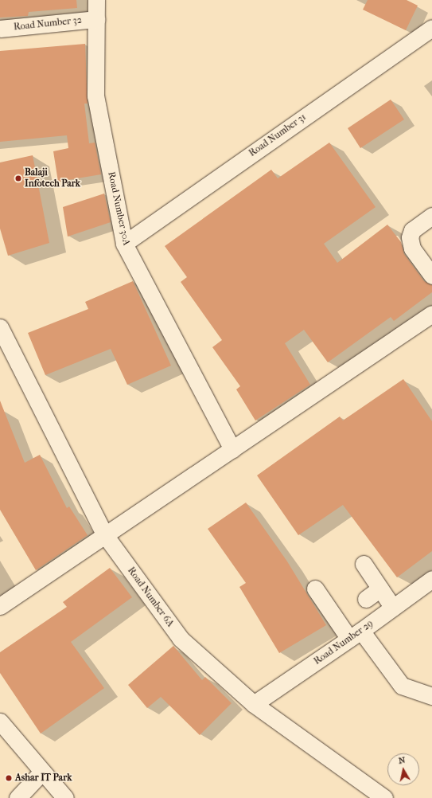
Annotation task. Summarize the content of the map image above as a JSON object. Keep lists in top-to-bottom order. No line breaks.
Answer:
{"streets":{"street":["Road Number 32","Road Number 31","Road Number 30A","Road Number 6A","Road Number 29"]},"crossings":[["Road Number 32","Road Number 30A"],["Road Number 31","Road Number 30A"],["Road Number 6A","Road Number 29"]],"places":["Balaji Infotech Park","Ashar IT Park"],"north":"top"}
